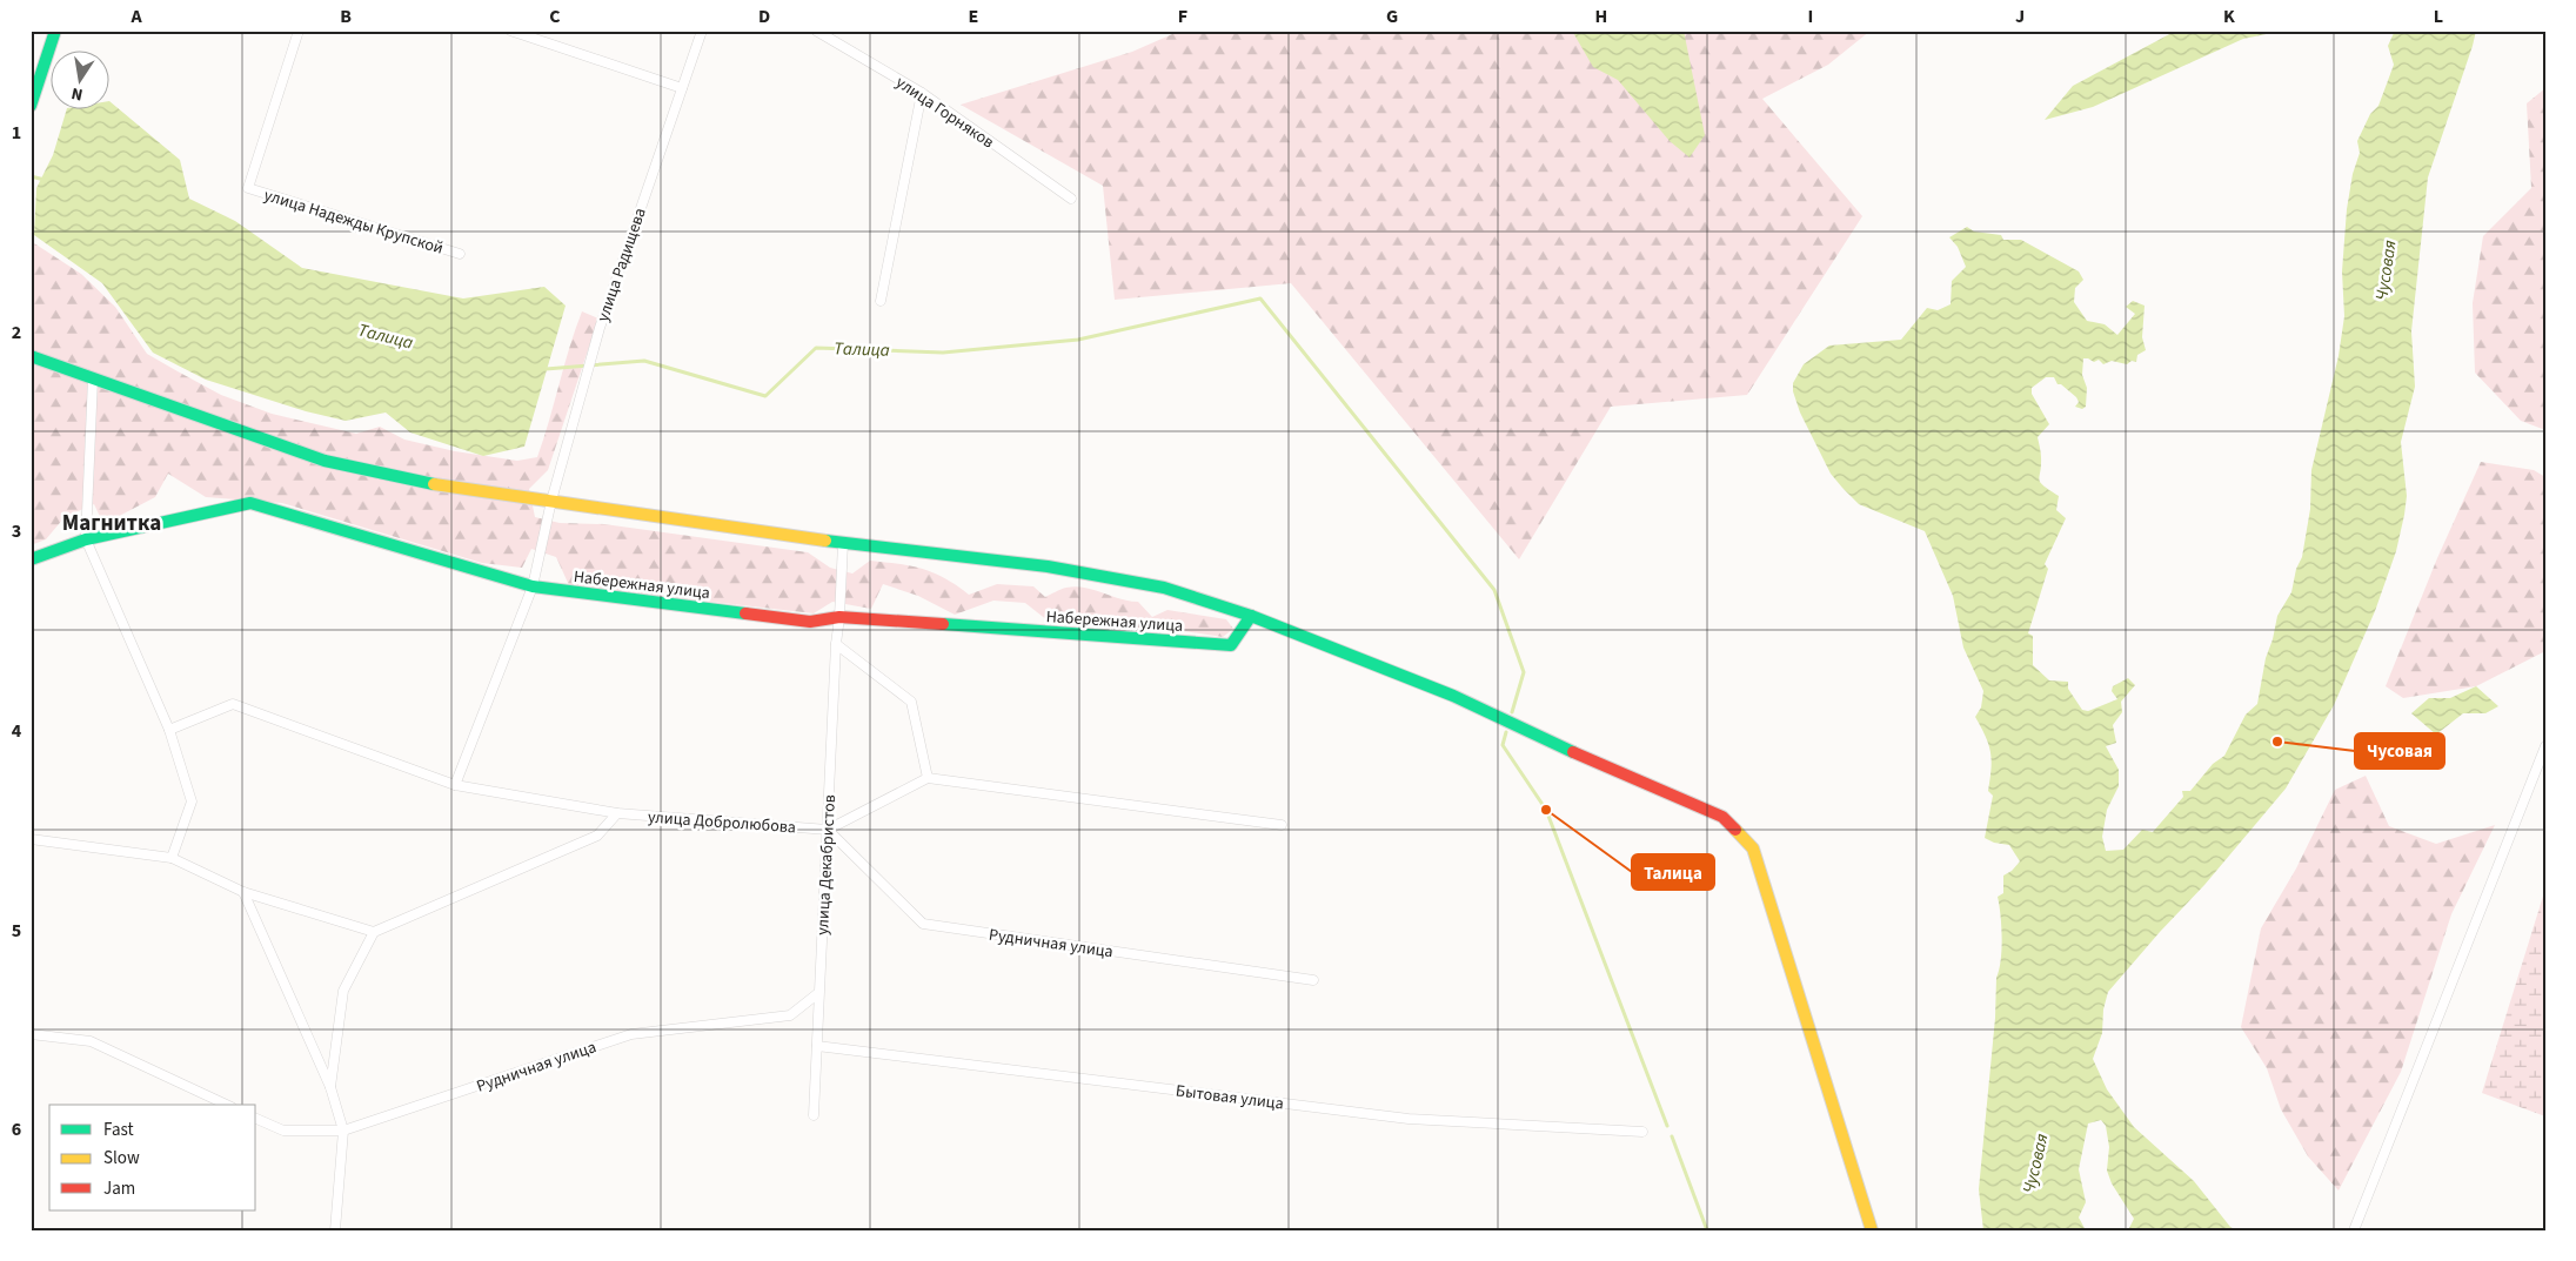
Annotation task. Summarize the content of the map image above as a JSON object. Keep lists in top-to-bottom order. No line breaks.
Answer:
{"streets":{"street":["улица Горняков","улица Надежды Крупской","улица Радищева","Набережная улица","улица Добролюбова","улица Декабристов","Рудничная улица","Бытовая улица"]},"crossings":[["улица Радищева","Набережная улица"],["улица Радищева","улица Добролюбова"],["Набережная улица","улица Декабристов"],["улица Добролюбова","улица Декабристов"],["улица Добролюбова","Рудничная улица"],["улица Декабристов","Рудничная улица"],["улица Декабристов","Бытовая улица"]],"districts":["Магнитка"],"water":["Чусовая","Талица"],"places":["Чусовая","Талица"],"legend":["Fast","Slow","Jam"],"north":"bottom","grid":{"columns":["A","B","C","D","E","F","G","H","I","J","K","L"],"rows":["1","2","3","4","5","6"]}}
